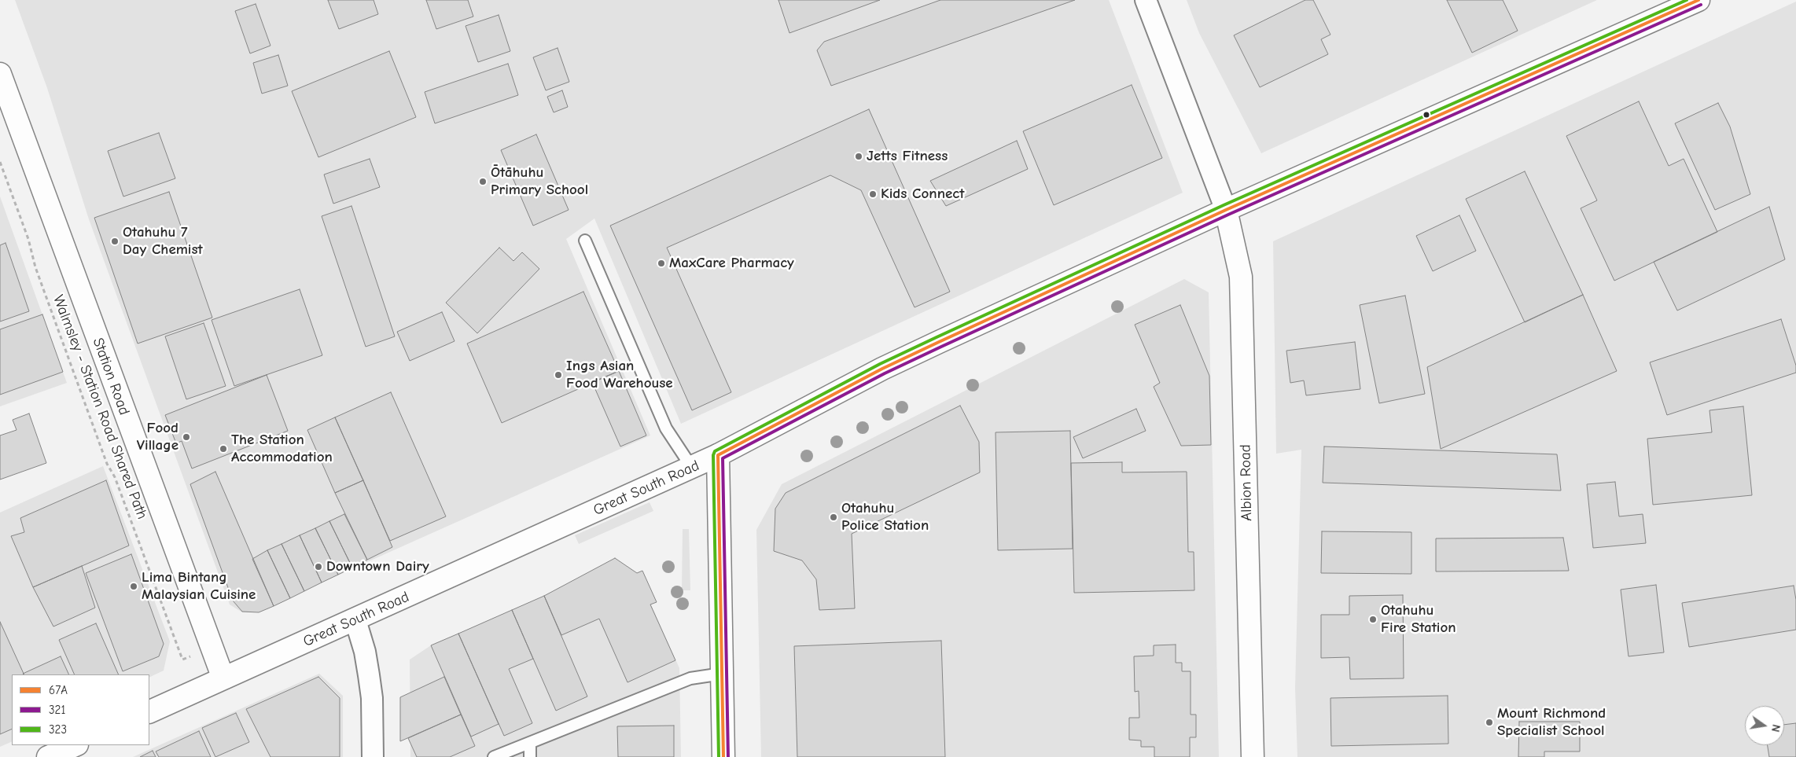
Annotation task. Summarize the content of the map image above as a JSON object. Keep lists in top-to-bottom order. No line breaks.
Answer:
{"streets":{"street":["Station Road","Albion Road","Great South Road"],"path":["Walmsley - Station Road Shared Path"]},"crossings":[["Station Road","Great South Road"],["Albion Road","Great South Road"]],"places":["Jetts Fitness","Ōtāhuhu Primary School","Kids Connect","Otahuhu 7 Day Chemist","MaxCare Pharmacy","Ings Asian Food Warehouse","Food Village","The Station Accommodation","Otahuhu Police Station","Downtown Dairy","Lima Bintang Malaysian Cuisine","Otahuhu Fire Station","Mount Richmond Specialist School"],"lines":["transit line 67A","transit line 323","transit line 321"],"legend":["67A","321","323"],"north":"right"}
